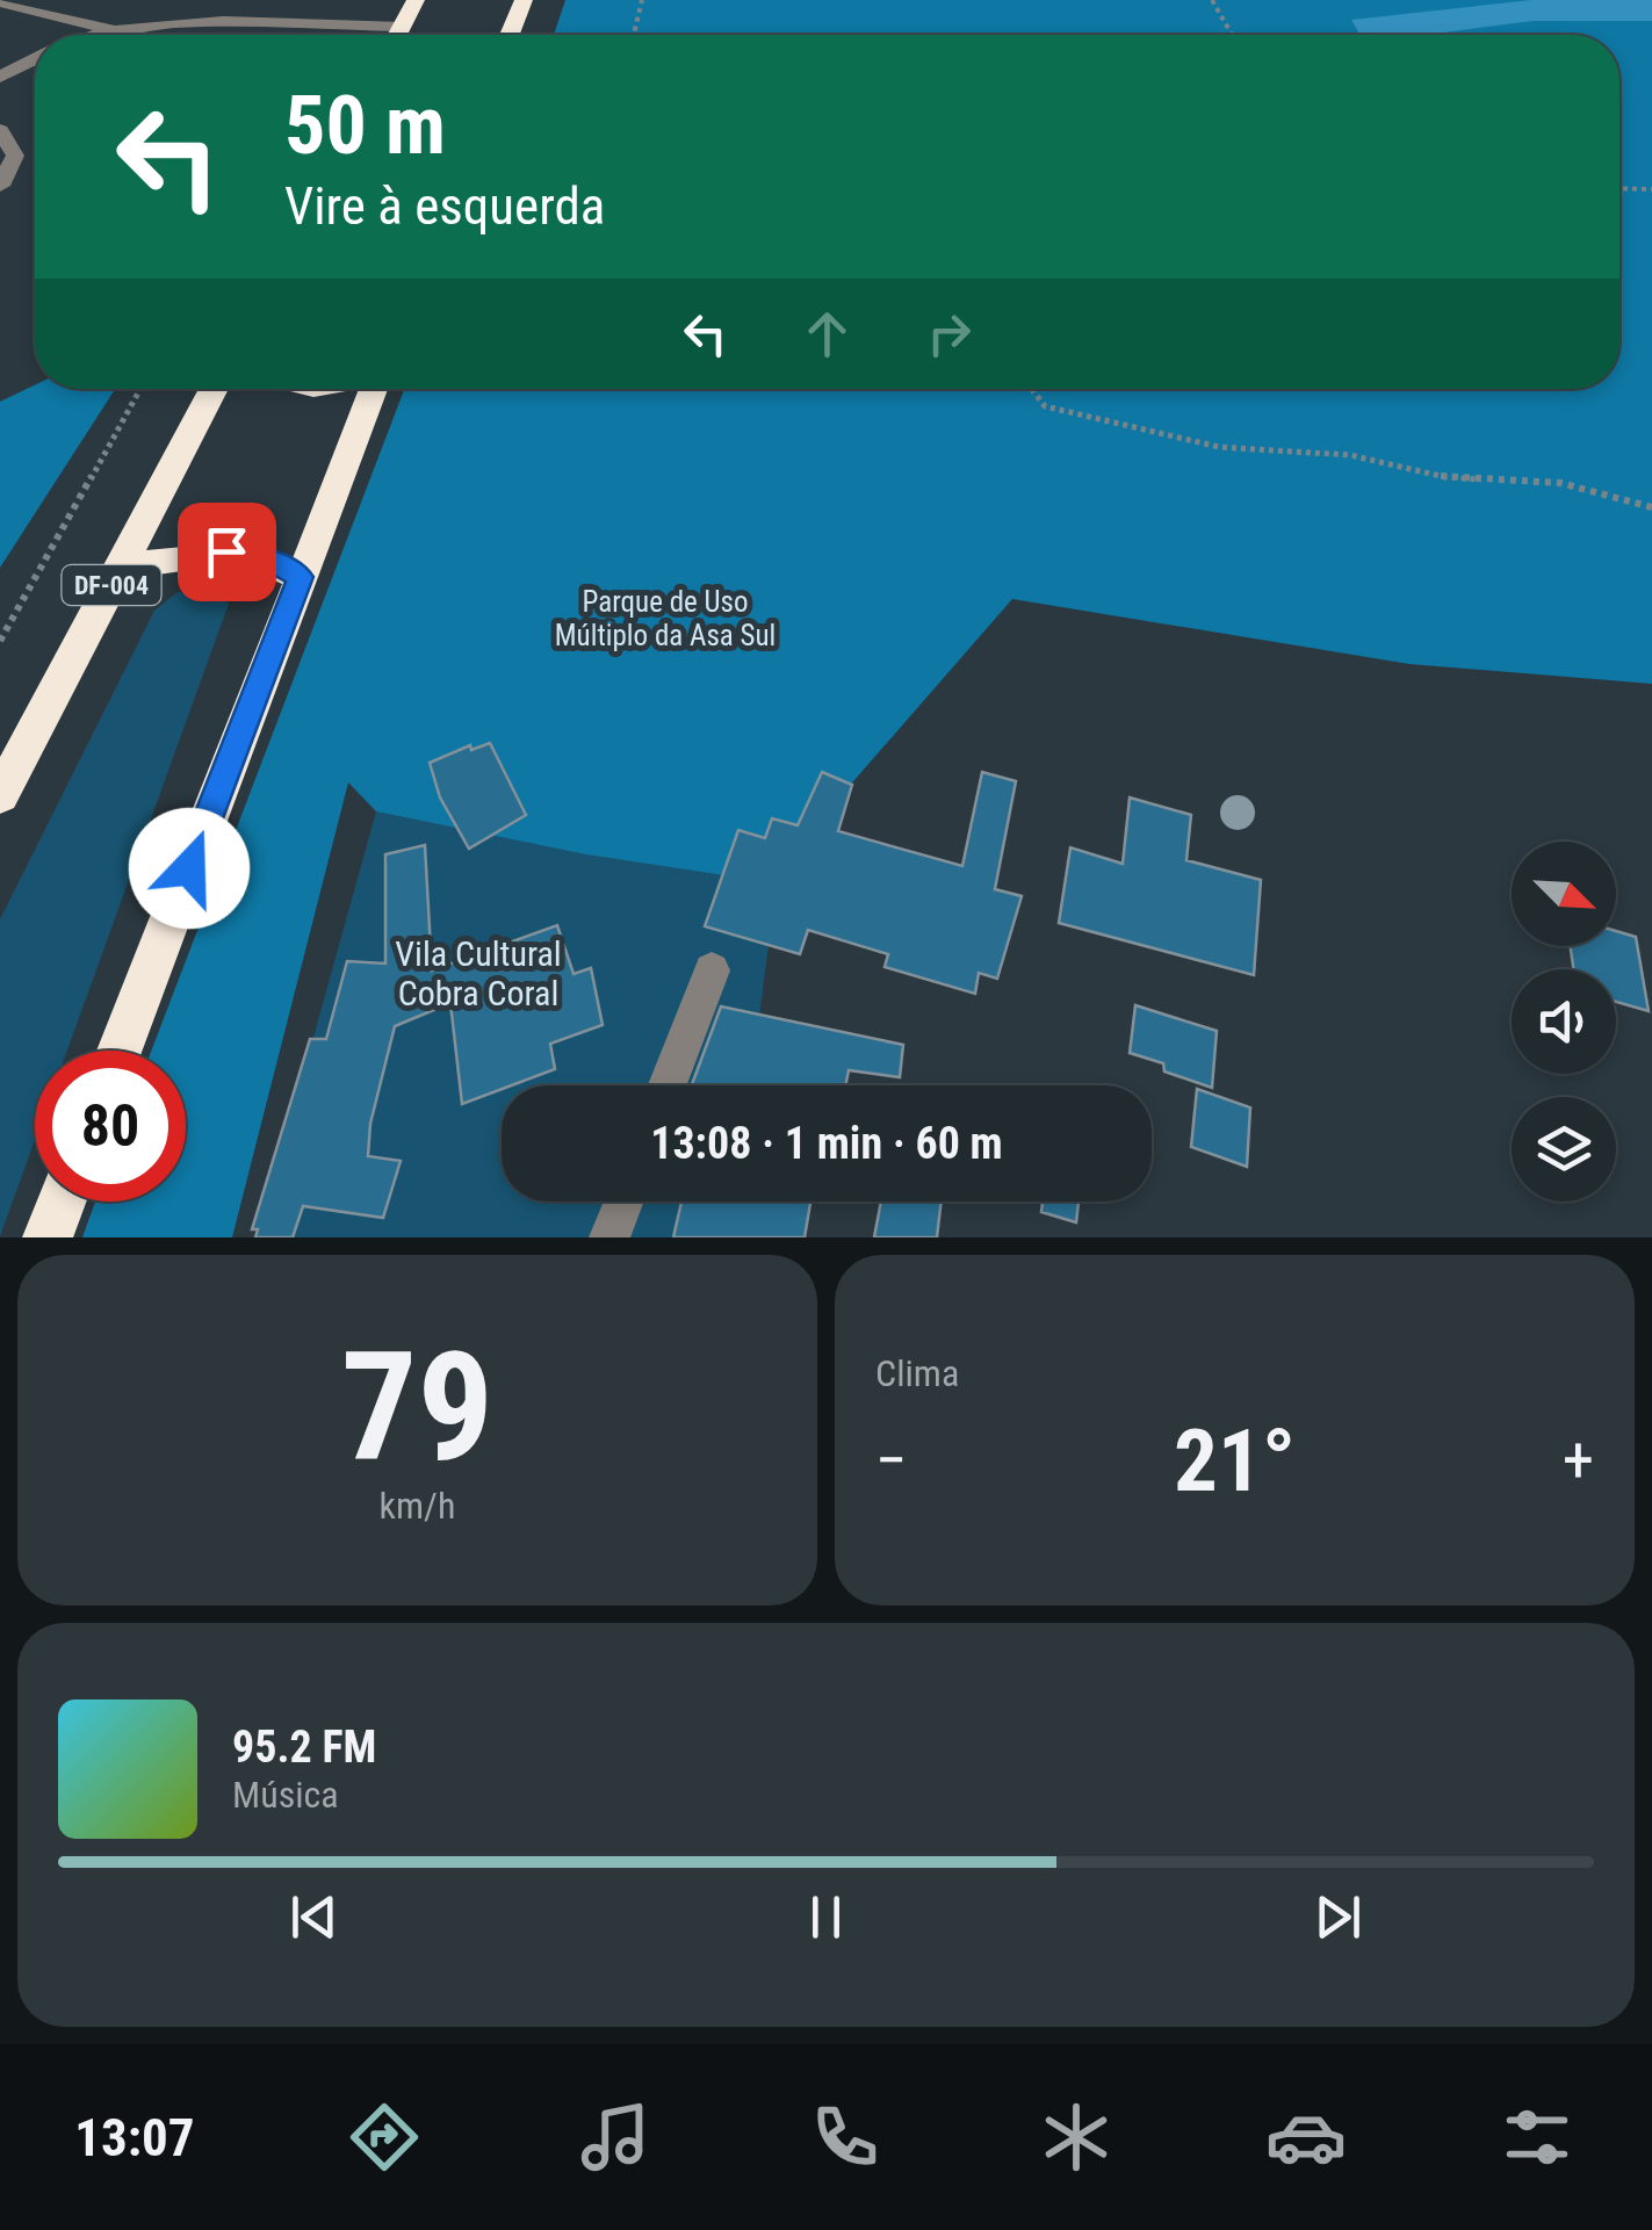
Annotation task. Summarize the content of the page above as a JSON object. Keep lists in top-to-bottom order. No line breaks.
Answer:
{"streets":{"highway":["DF-004"]},"parks":["Parque de Uso Múltiplo da Asa Sul","Vila Cultural Cobra Coral"],"north":"bottom right","page":{"turn":["50 m","Vire à esquerda"],"limit":"80","trip":"13:08 · 1 min · 60 m","tile":[["79","km/h"],"Clima"],"heat":["−","21°","+"],"song":["95.2 FM","Música"],"tabs":"13:07"}}
